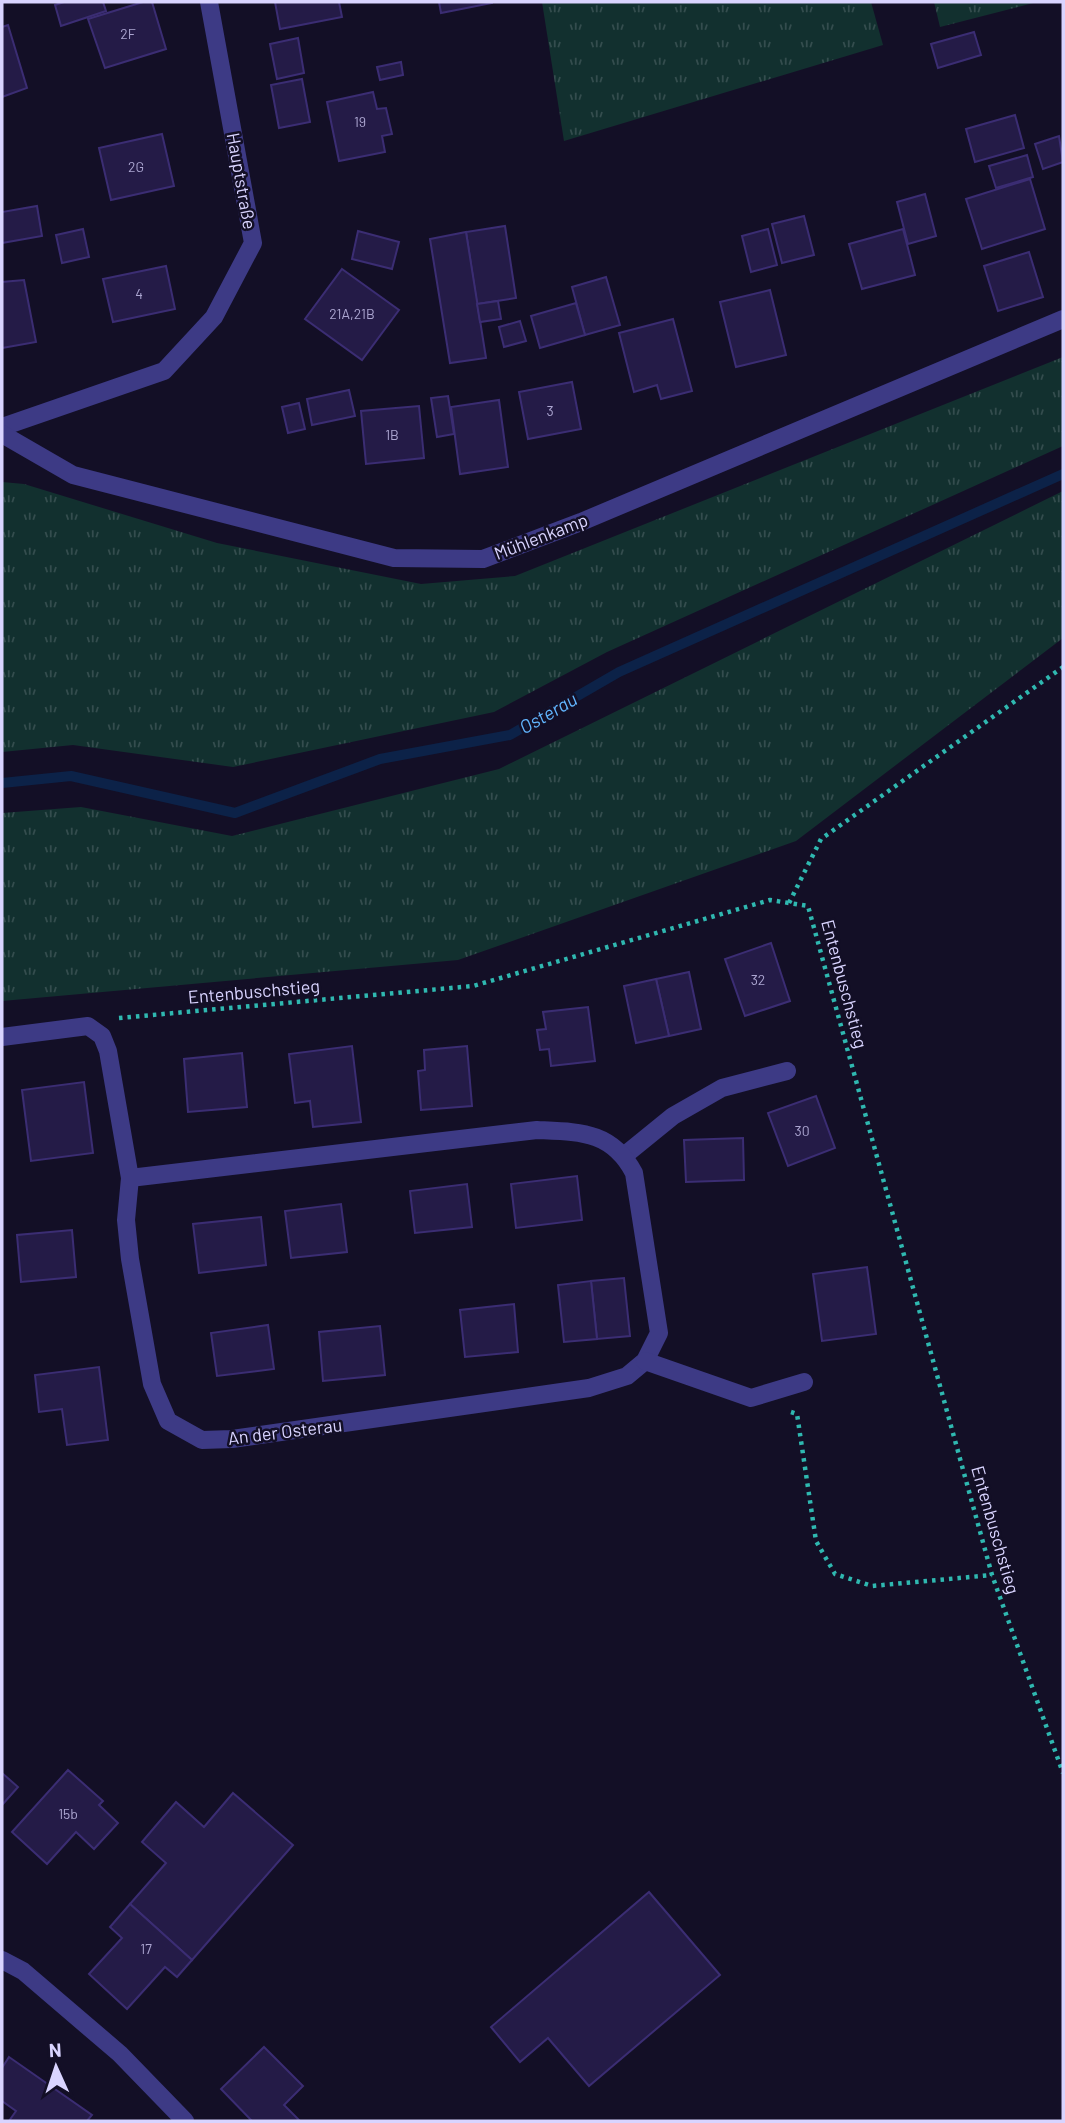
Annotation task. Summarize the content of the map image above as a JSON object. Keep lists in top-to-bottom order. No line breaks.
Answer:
{"streets":{"street":["Hauptstraße","Mühlenkamp","An der Osterau"],"path":["Entenbuschstieg"]},"crossings":[["Entenbuschstieg","An der Osterau"]],"water":["Osterau"],"house_numbers":["2F","19","2G","4","21A,21B","3","1B","32","30","15b","17"],"north":"top"}
